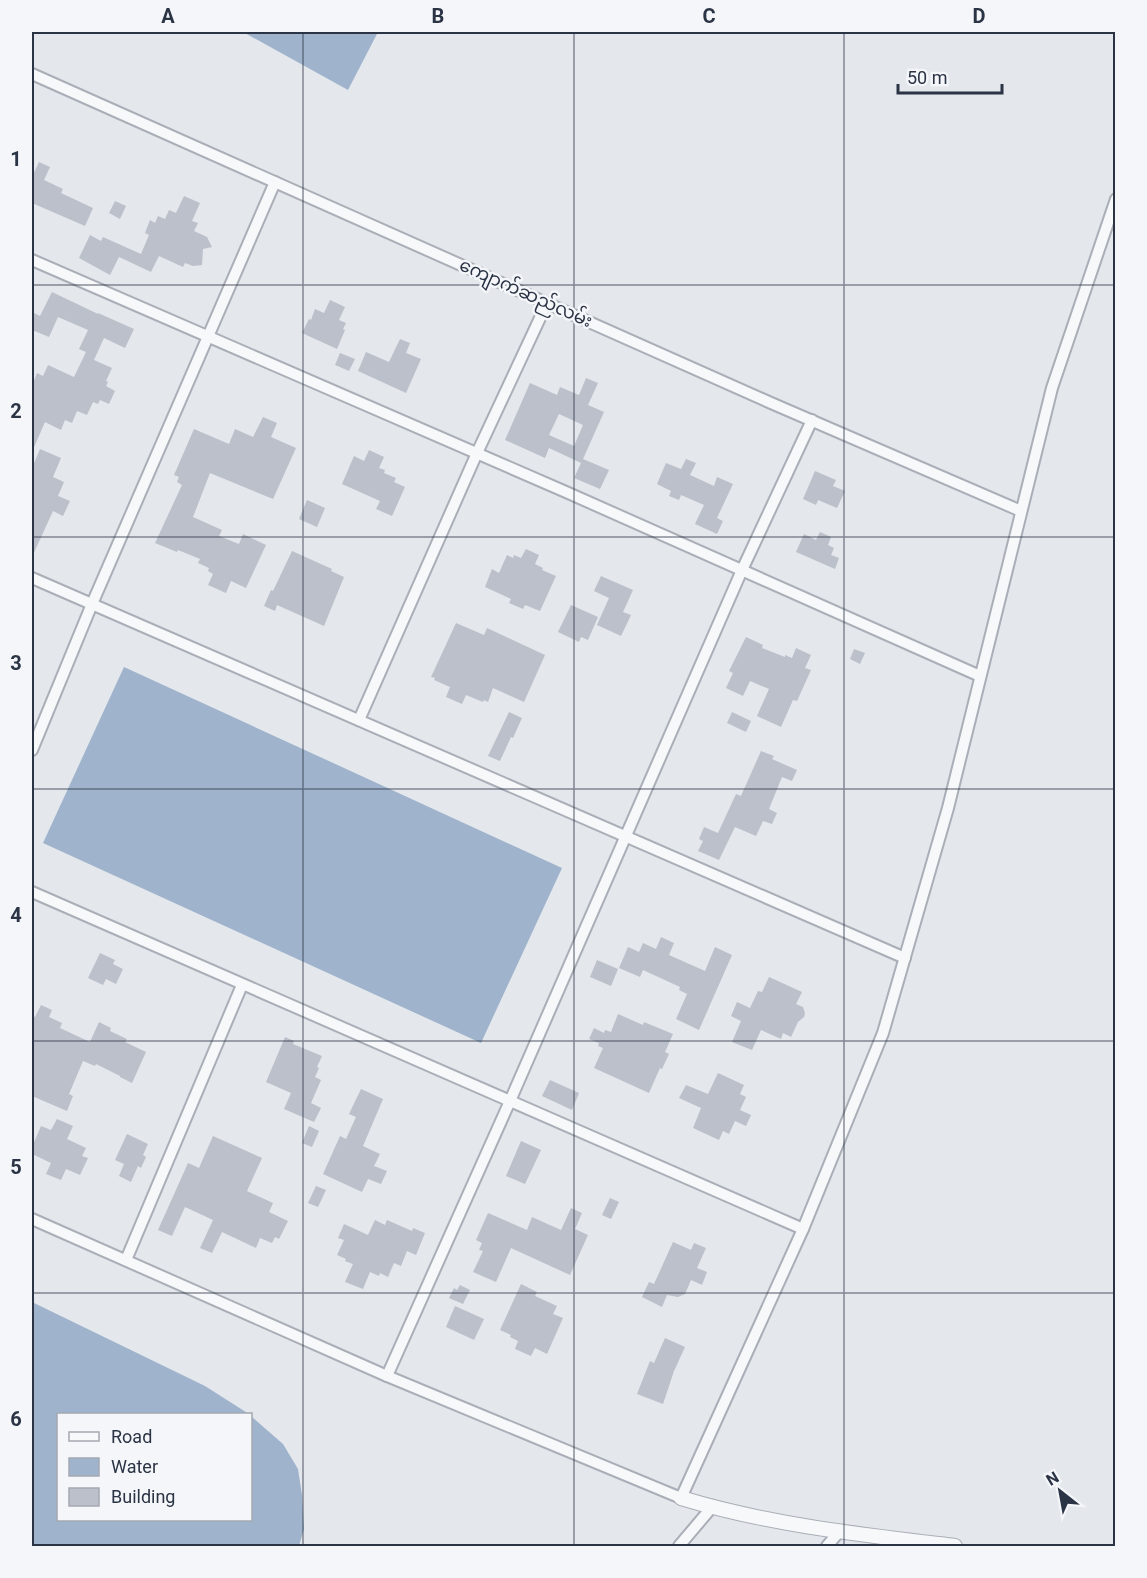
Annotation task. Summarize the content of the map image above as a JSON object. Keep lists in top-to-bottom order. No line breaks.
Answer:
{"streets":{"street":["ကျောက်ဆည်လမ်း"]},"legend":["Road","Water","Building"],"scale_bar":"50 m","north":"top left","grid":{"columns":["A","B","C","D"],"rows":["1","2","3","4","5","6"]}}
